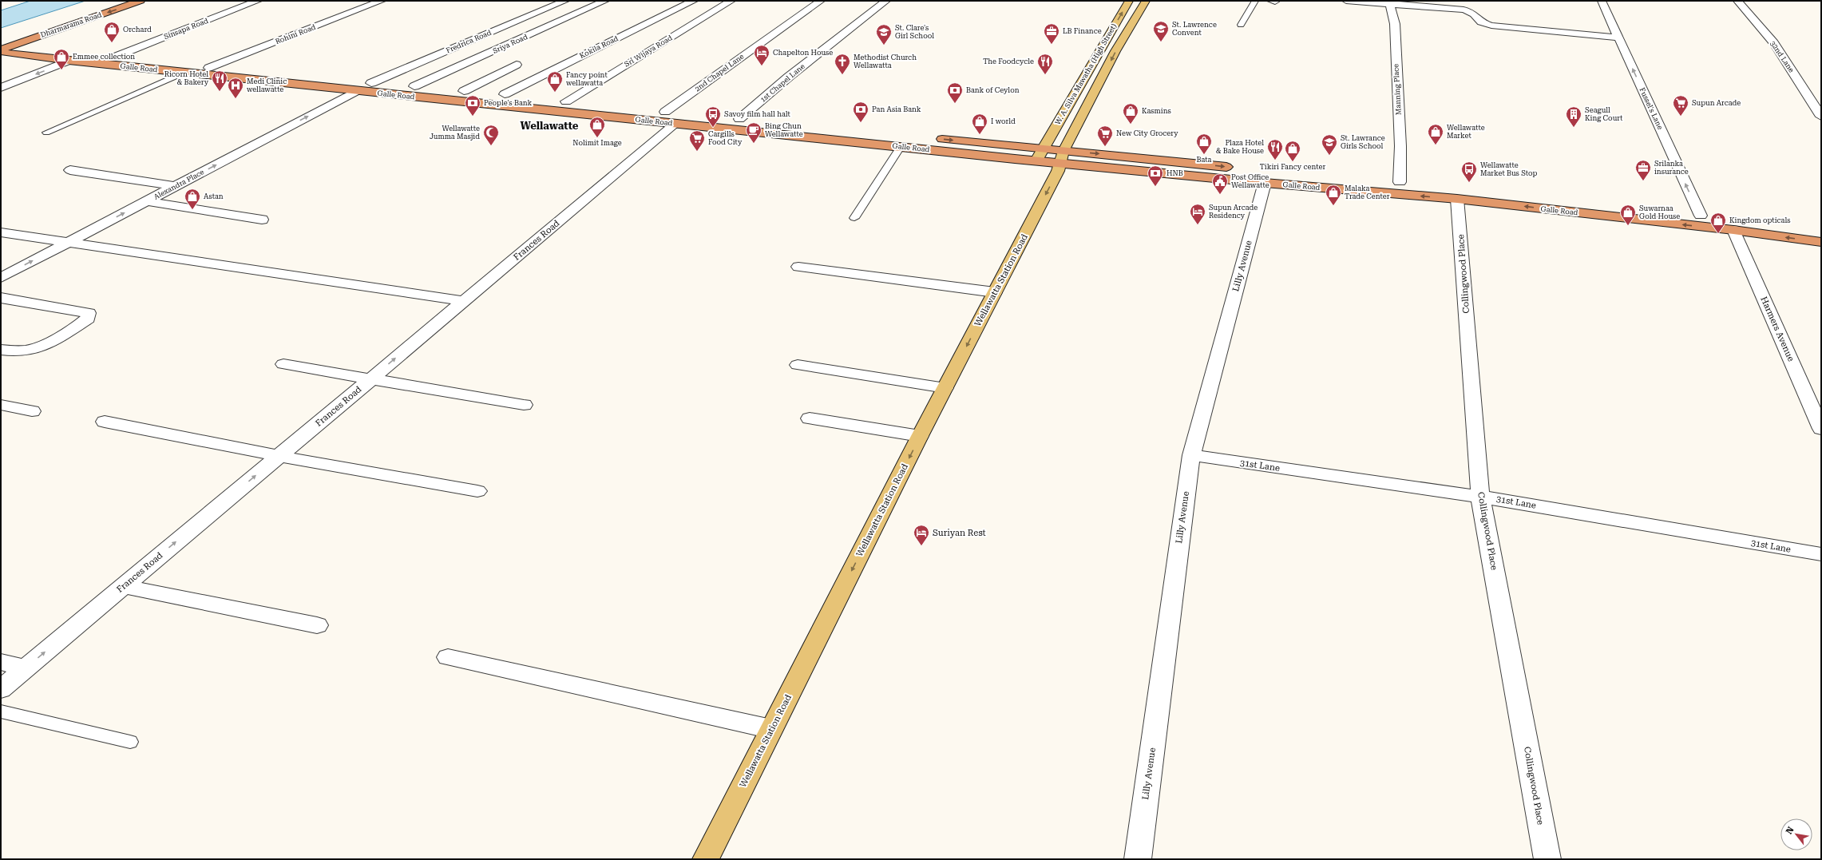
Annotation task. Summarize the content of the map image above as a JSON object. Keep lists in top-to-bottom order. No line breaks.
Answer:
{"streets":{"highway":["Dharmarama Road","Galle Road"],"main road":["W. A. Silva Mawatha (High Street)","Wellawatta Station Road"],"street":["Sinsapa Road","Rohini Road","Fredrica Road","Sriya Road","Kokila Road","Sri Wijaya Road","32nd Lane","2nd Chapel Lane","1st Chapel Lane","Manning Place","Fussel's Lane","Alexandra Place","Frances Road","Lilly Avenue","Collingwood Place","Harmers Avenue","31st Lane"]},"crossings":[["Dharmarama Road","Galle Road"],["Sinsapa Road","Galle Road"],["Rohini Road","Galle Road"],["Fredrica Road","Galle Road"],["Sriya Road","Galle Road"],["Kokila Road","Galle Road"],["Galle Road","2nd Chapel Lane"],["Galle Road","W. A. Silva Mawatha (High Street)"],["Galle Road","Manning Place"],["Galle Road","Fussel's Lane"],["Galle Road","Alexandra Place"],["Galle Road","Frances Road"],["Galle Road","Lilly Avenue"],["Galle Road","Collingwood Place"],["Galle Road","Wellawatta Station Road"],["Galle Road","Harmers Avenue"],["2nd Chapel Lane","Frances Road"],["W. A. Silva Mawatha (High Street)","Wellawatta Station Road"],["Lilly Avenue","31st Lane"],["Collingwood Place","31st Lane"]],"one_way":["Dharmarama Road","Fussel's Lane","Alexandra Place","Frances Road","Wellawatta Station Road"],"districts":["Wellawatte"],"places":{"school or university":["St. Lawrence Convent","St. Clare's Girl School","St. Lawrance Girls School"],"shop":["Orchard","Emmee collection","Fancy point wellawatta","Kasmins","I world","Nolimit Image","Wellawatte Market","Bata","Tikiri Fancy center","Malaka Trade Center","Astan","Suwarnaa Gold House","Kingdom opticals"],"office":["LB Finance","Srilanka insurance"],"hotel":["Chapelton House","Supun Arcade Residency","Suriyan Rest"],"church":["Methodist Church Wellawatta"],"restaurant":["The Foodcycle","Ricorn Hotel & Bakery","Plaza Hotel & Bake House"],"hospital":["Medi Clinic wellawatte"],"bank":["Bank of Ceylon","People's Bank","Pan Asia Bank","HNB"],"supermarket":["Supun Arcade","New City Grocery","Cargills Food City"],"bus stop":["Savoy film hall halt","Wellawatte Market Bus Stop"],"building":["Seagull King Court"],"cafe":["Bing Chun Wellawatte"],"mosque":["Wellawatte Jumma Masjid"],"public building":["Post Office Wellawatte"]},"north":"top left"}
